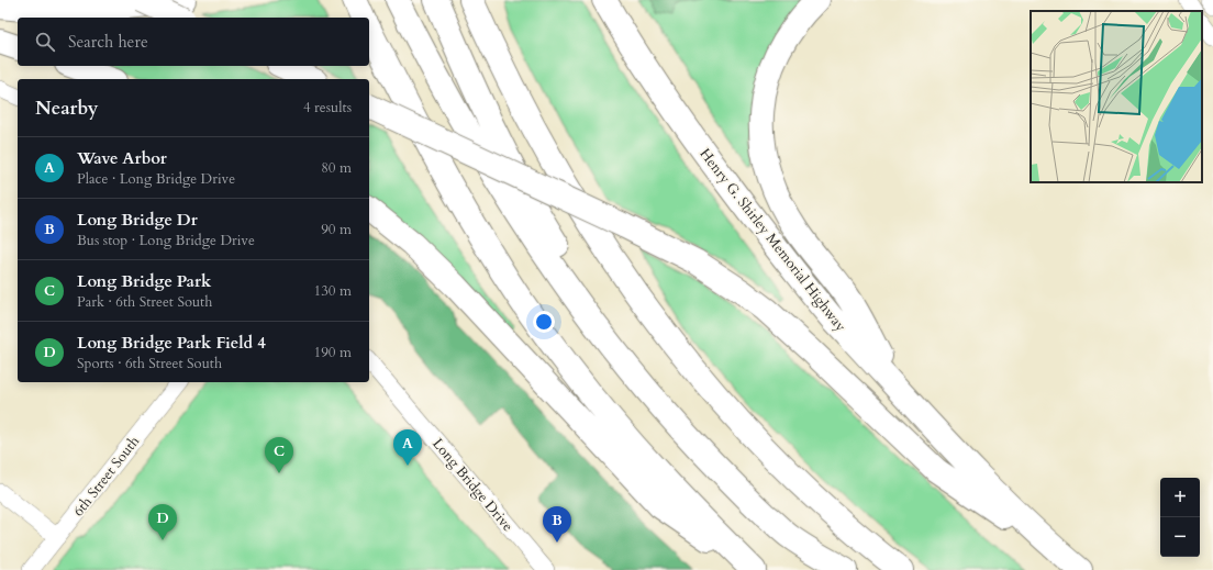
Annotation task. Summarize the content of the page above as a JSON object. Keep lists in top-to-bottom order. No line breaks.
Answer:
{"streets":{"highway":["Henry G. Shirley Memorial Highway"],"street":["6th Street South","Long Bridge Drive"]},"page":{"search":"Search here","heading":["Nearby","4 results"],"list":[{"mark":"A","name":"Wave Arbor","note":"Place · Long Bridge Drive","value":"80 m"},{"mark":"B","name":"Long Bridge Dr","note":"Bus stop · Long Bridge Drive","value":"90 m"},{"mark":"C","name":"Long Bridge Park","note":"Park · 6th Street South","value":"130 m"},{"mark":"D","name":"Long Bridge Park Field 4","note":"Sports · 6th Street South","value":"190 m"}],"pins":["A","C","D","B"],"map_buttons":["+","−"]}}
